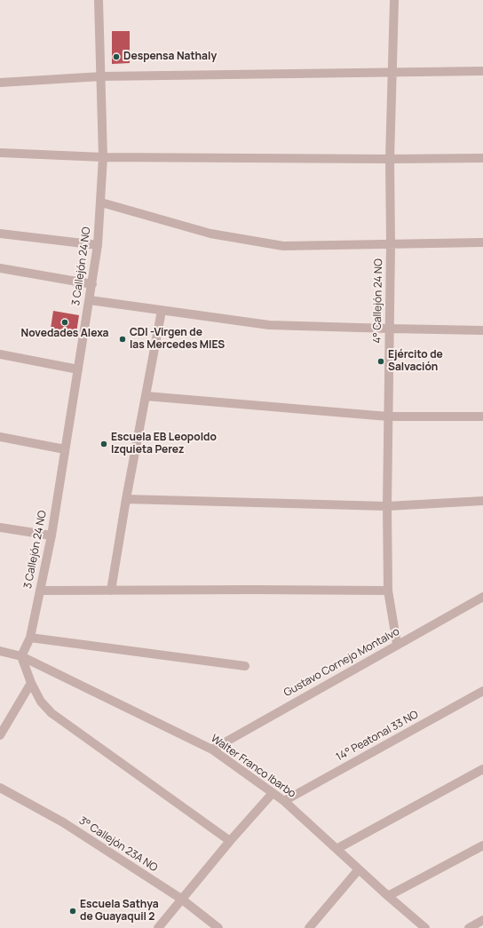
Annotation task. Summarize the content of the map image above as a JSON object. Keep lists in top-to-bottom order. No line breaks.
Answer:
{"streets":{"street":["3 Callejón 24 NO","4° Callejón 24 NO","Gustavo Cornejo Montalvo","14° Peatonal 33 NO","Walter Franco Ibarbo","3° Callejón 23A NO"]},"crossings":[["3 Callejón 24 NO","Walter Franco Ibarbo"],["4° Callejón 24 NO","Gustavo Cornejo Montalvo"],["Gustavo Cornejo Montalvo","Walter Franco Ibarbo"],["14° Peatonal 33 NO","Walter Franco Ibarbo"]],"places":["Despensa Nathaly","Novedades Alexa","CDI -Virgen de las Mercedes MIES","Ejército de Salvación","Escuela EB Leopoldo Izquieta Perez","Escuela Sathya de Guayaquil 2"]}
